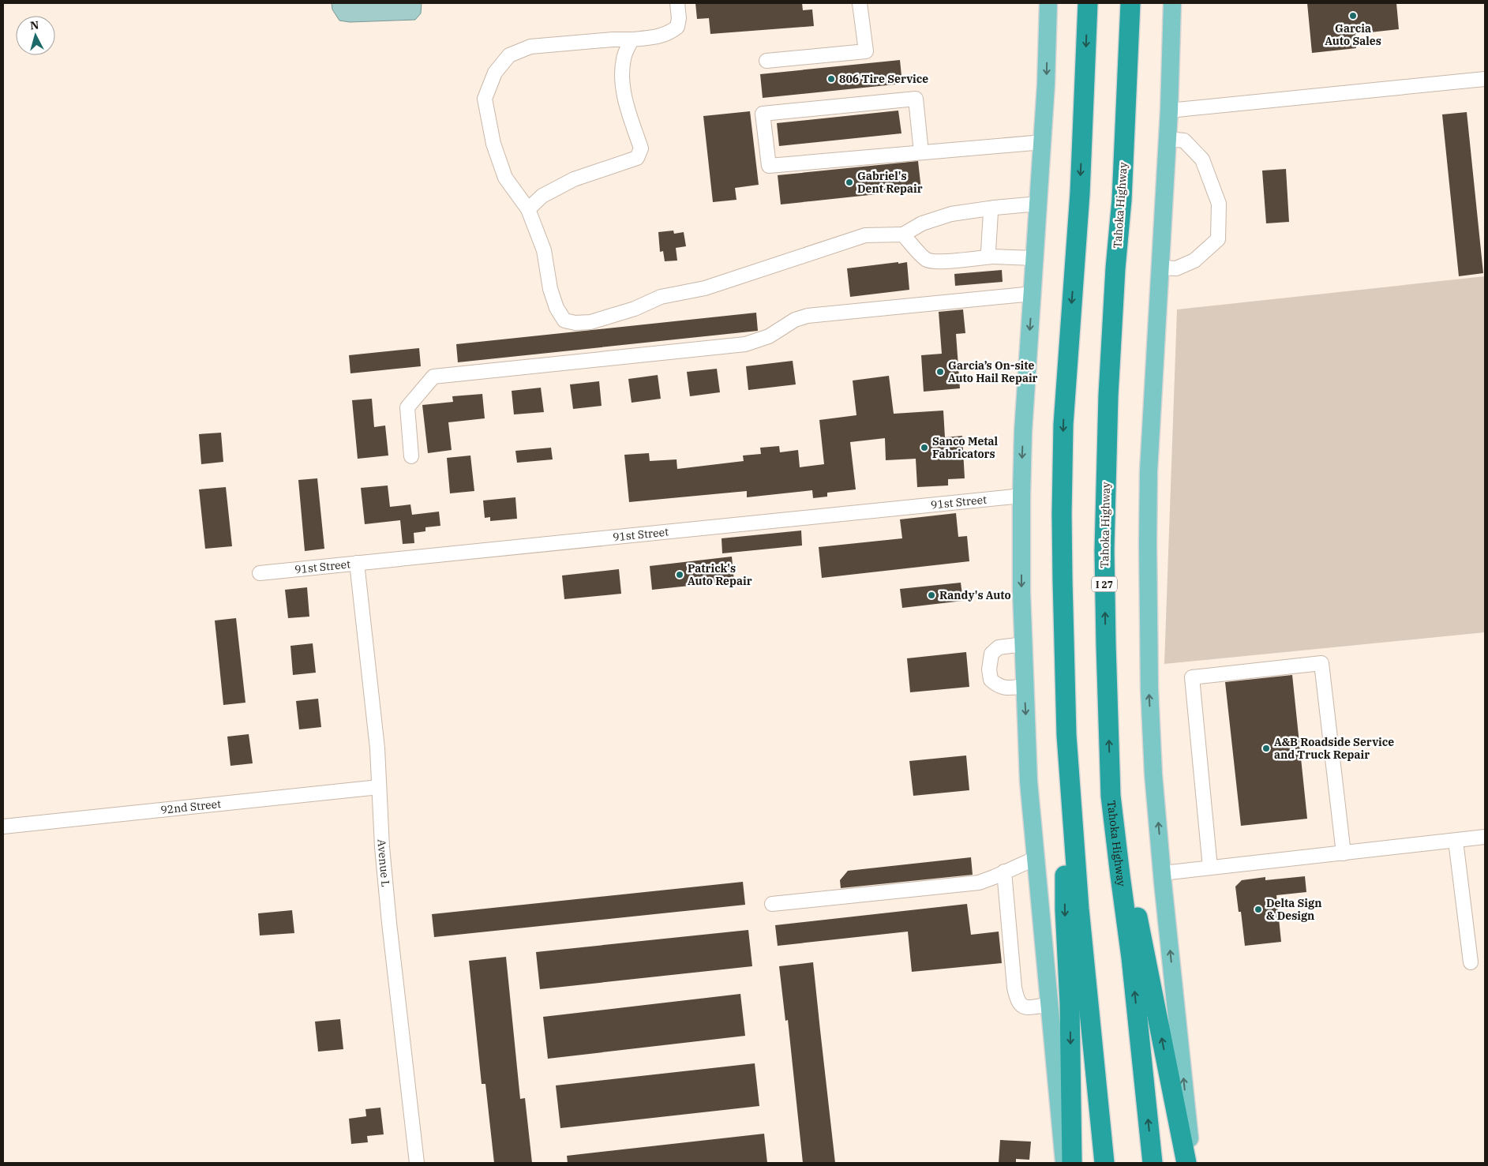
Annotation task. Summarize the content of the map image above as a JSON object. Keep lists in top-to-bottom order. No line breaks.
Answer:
{"streets":{"highway":["Tahoka Highway","I 27"],"street":["91st Street","92nd Street","Avenue L"]},"crossings":[["91st Street","Avenue L"],["92nd Street","Avenue L"]],"places":["Garcia Auto Sales","806 Tire Service","Gabriel's Dent Repair","Garcia’s On-site Auto Hail Repair","Sanco Metal Fabricators","Patrick's Auto Repair","Randy's Auto","A&B Roadside Service and Truck Repair","Delta Sign & Design"],"north":"top"}
